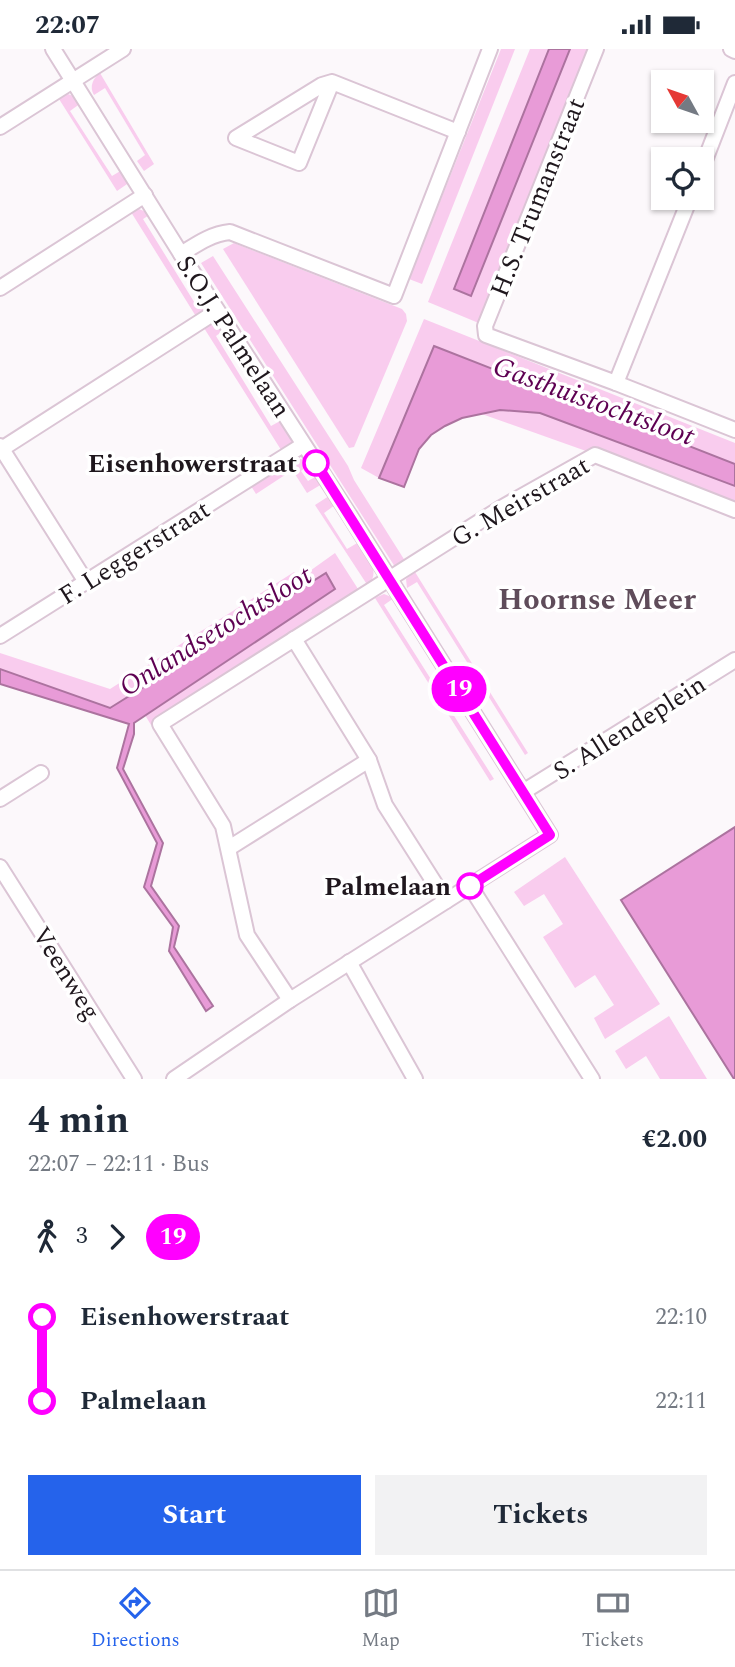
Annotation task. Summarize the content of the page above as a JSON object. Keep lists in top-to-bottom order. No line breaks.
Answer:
{"streets":{"street":["H.S. Trumanstraat","S.O.J. Palmelaan","G. Meirstraat","F. Leggerstraat","S. Allendeplein","Veenweg"]},"crossings":[["S.O.J. Palmelaan","G. Meirstraat"],["S.O.J. Palmelaan","F. Leggerstraat"],["S.O.J. Palmelaan","S. Allendeplein"]],"districts":["Hoornse Meer"],"water":["Gasthuistochtsloot","Onlandsetochtsloot"],"places":["Eisenhowerstraat","Palmelaan"],"lines":["bus line 19"],"north":"top left","page":{"status":"22:07","on_map":"19","heading":["4 min","22:07 – 22:11 · Bus","€2.00"],"legs":["3","19"],"list":[{"name":"Eisenhowerstraat","value":"22:10"},{"name":"Palmelaan","value":"22:11"}],"buttons":["Start","Tickets"],"tabs":["Directions","Map","Tickets"]}}
